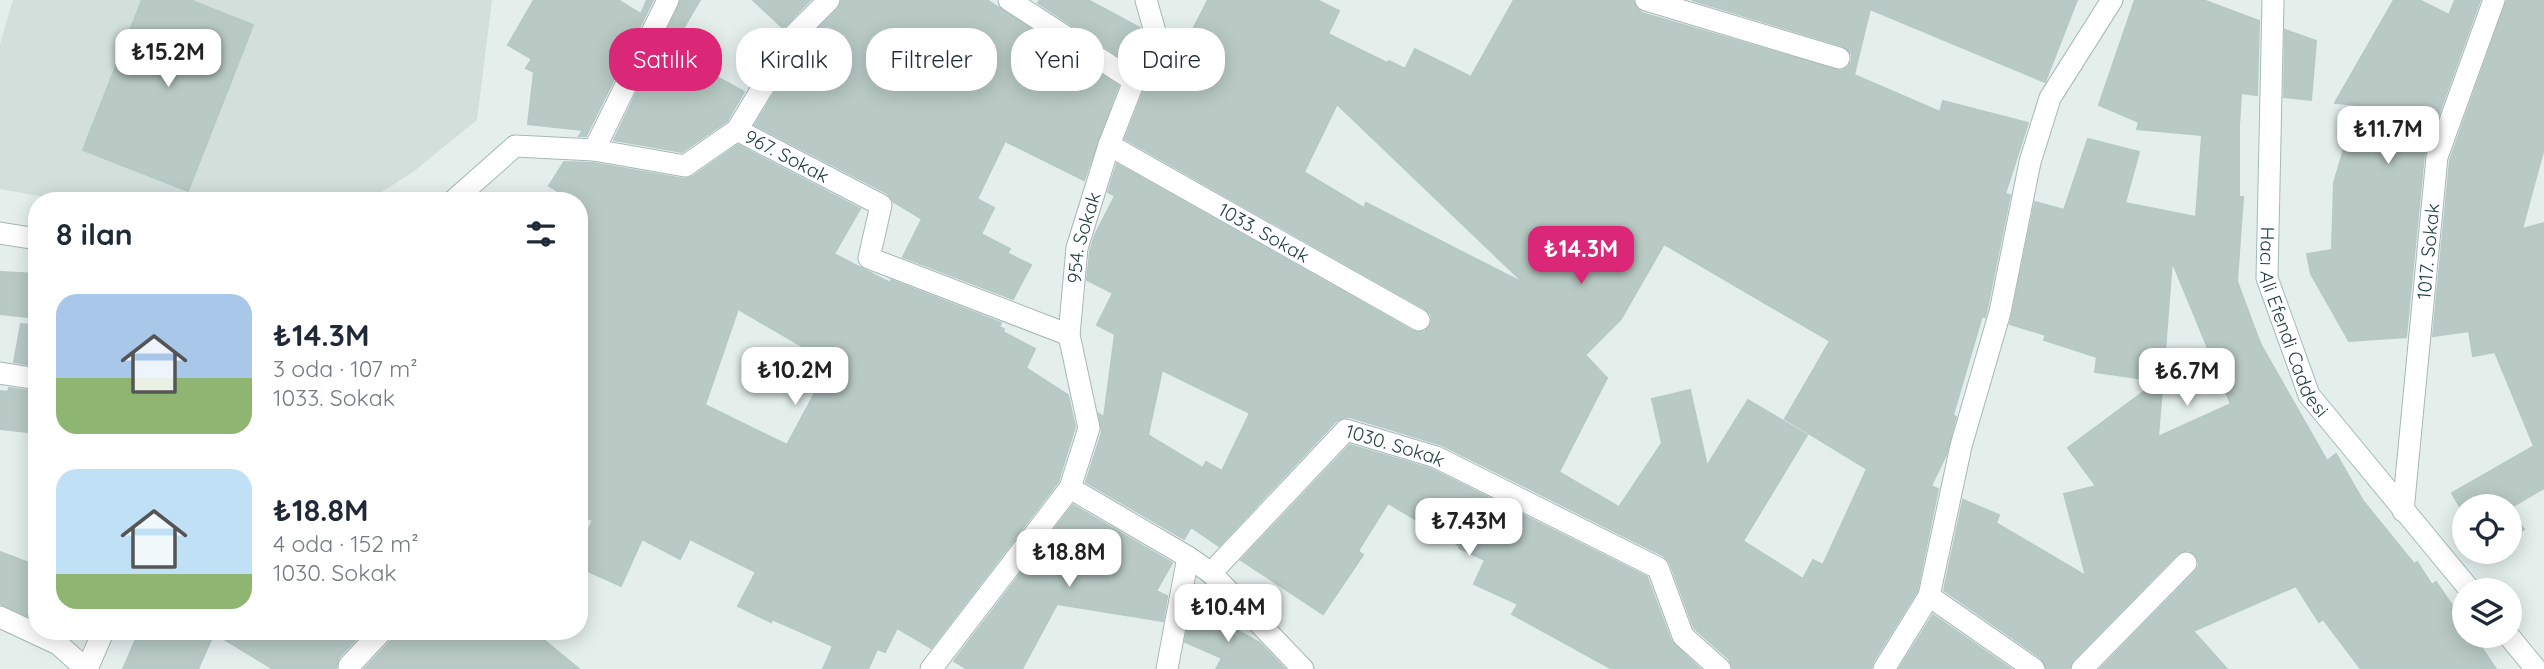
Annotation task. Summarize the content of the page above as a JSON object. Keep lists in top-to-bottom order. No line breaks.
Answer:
{"streets":{"street":["967. Sokak","1033. Sokak","954. Sokak","1017. Sokak","Hacı Ali Efendi Caddesi","1030. Sokak"]},"crossings":[["967. Sokak","954. Sokak"],["1033. Sokak","954. Sokak"],["1017. Sokak","Hacı Ali Efendi Caddesi"]],"page":{"chip":["Satılık","Kiralık","Filtreler","Yeni","Daire"],"price":["₺15.2M","₺11.7M","₺14.3M","₺10.2M","₺6.7M","₺7.43M","₺18.8M","₺10.4M"],"heading":"8 ilan","list":[{"name":"₺14.3M","note":"3 oda · 107 m² · 1033. Sokak"},{"name":"₺18.8M","note":"4 oda · 152 m² · 1030. Sokak"}]}}
